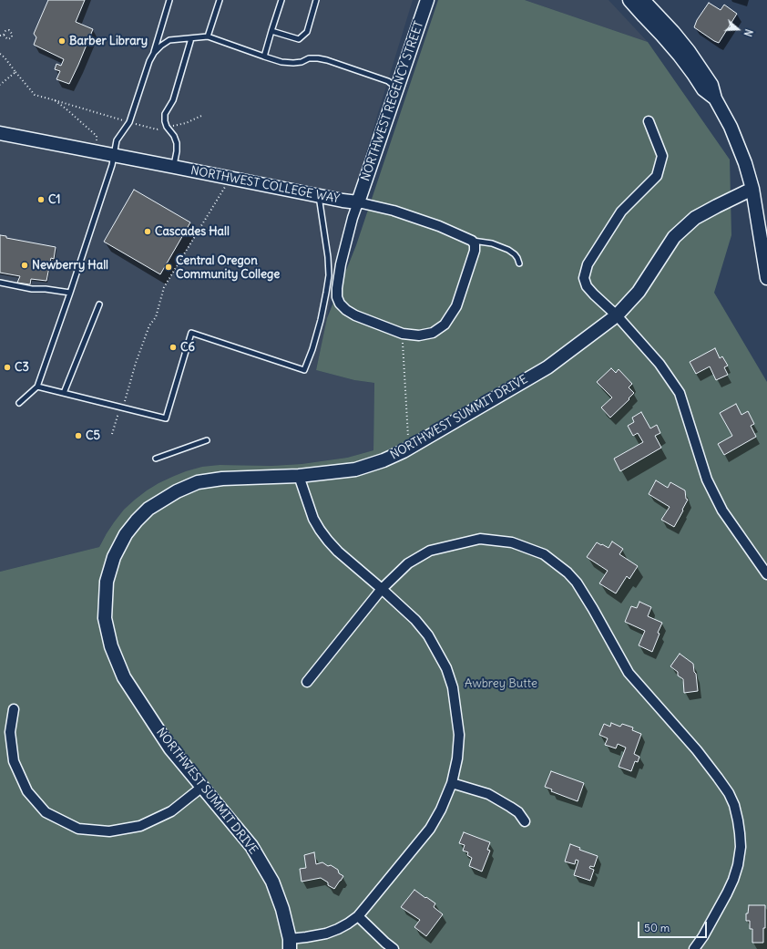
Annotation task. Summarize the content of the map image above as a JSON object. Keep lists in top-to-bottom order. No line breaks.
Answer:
{"streets":{"street":["NORTHWEST REGENCY STREET","NORTHWEST COLLEGE WAY","NORTHWEST SUMMIT DRIVE"]},"crossings":[["NORTHWEST REGENCY STREET","NORTHWEST COLLEGE WAY"]],"parks":["Awbrey Butte"],"places":["Barber Library","C1","Cascades Hall","Newberry Hall","Central Oregon Community College","C6","C3","C5"],"scale_bar":"50 m","north":"right"}
